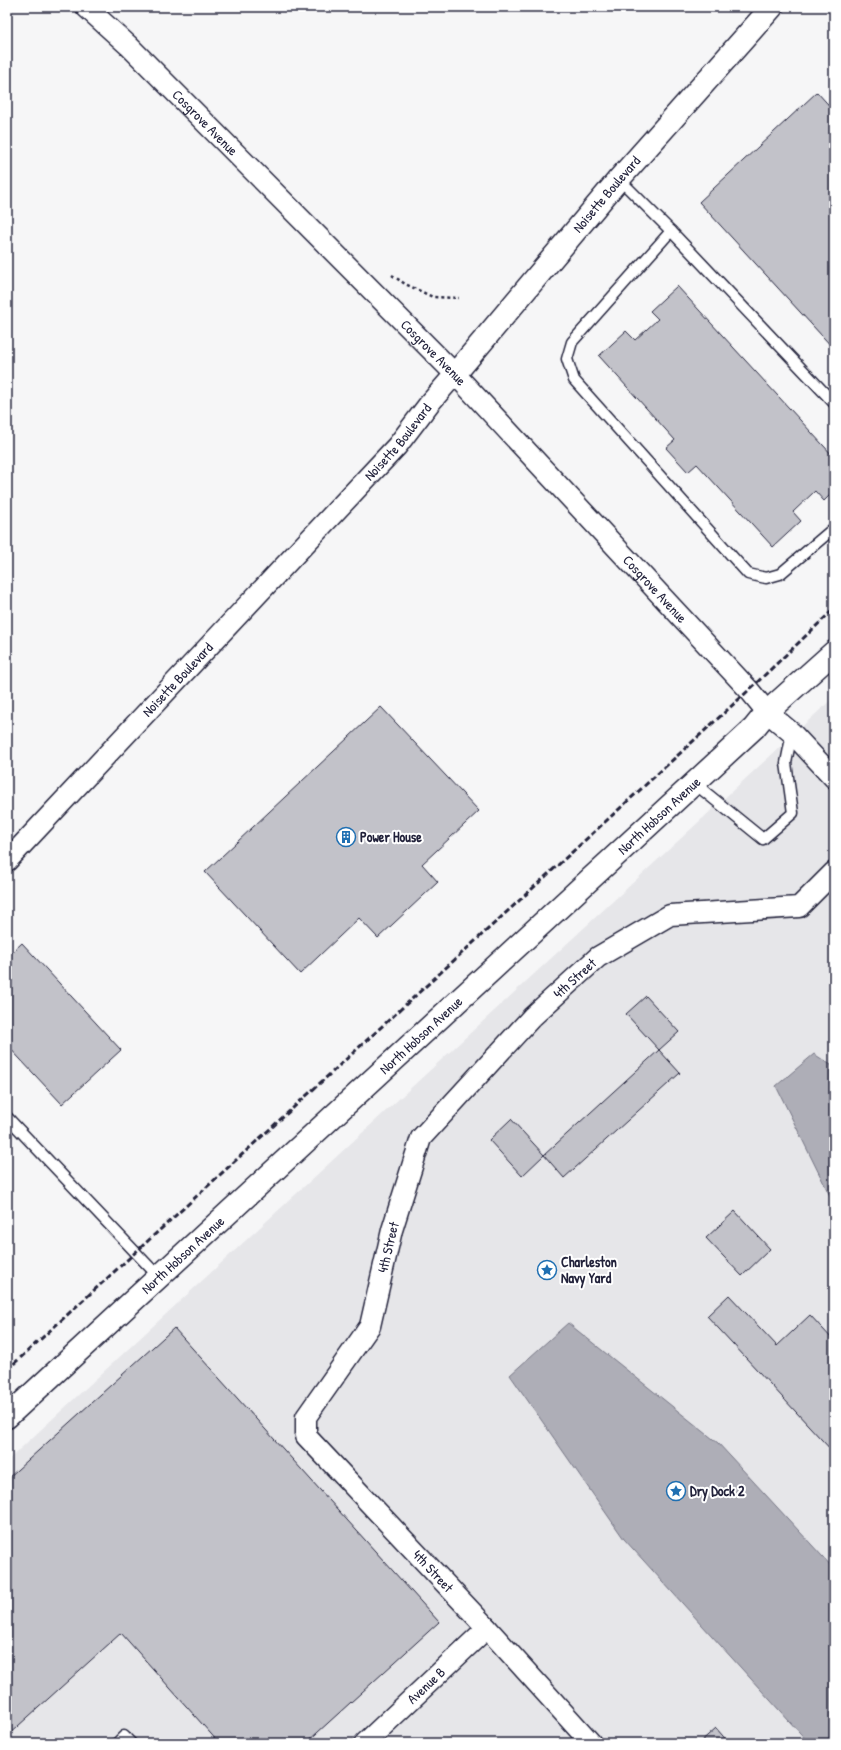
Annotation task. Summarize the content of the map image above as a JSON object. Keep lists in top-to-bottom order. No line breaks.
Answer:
{"streets":{"street":["Cosgrove Avenue","Noisette Boulevard","North Hobson Avenue","4th Street","Avenue B"]},"crossings":[["Cosgrove Avenue","Noisette Boulevard"],["Cosgrove Avenue","North Hobson Avenue"],["4th Street","Avenue B"]],"places":{"building":["Power House"],"place":["Charleston Navy Yard","Dry Dock 2"]}}
